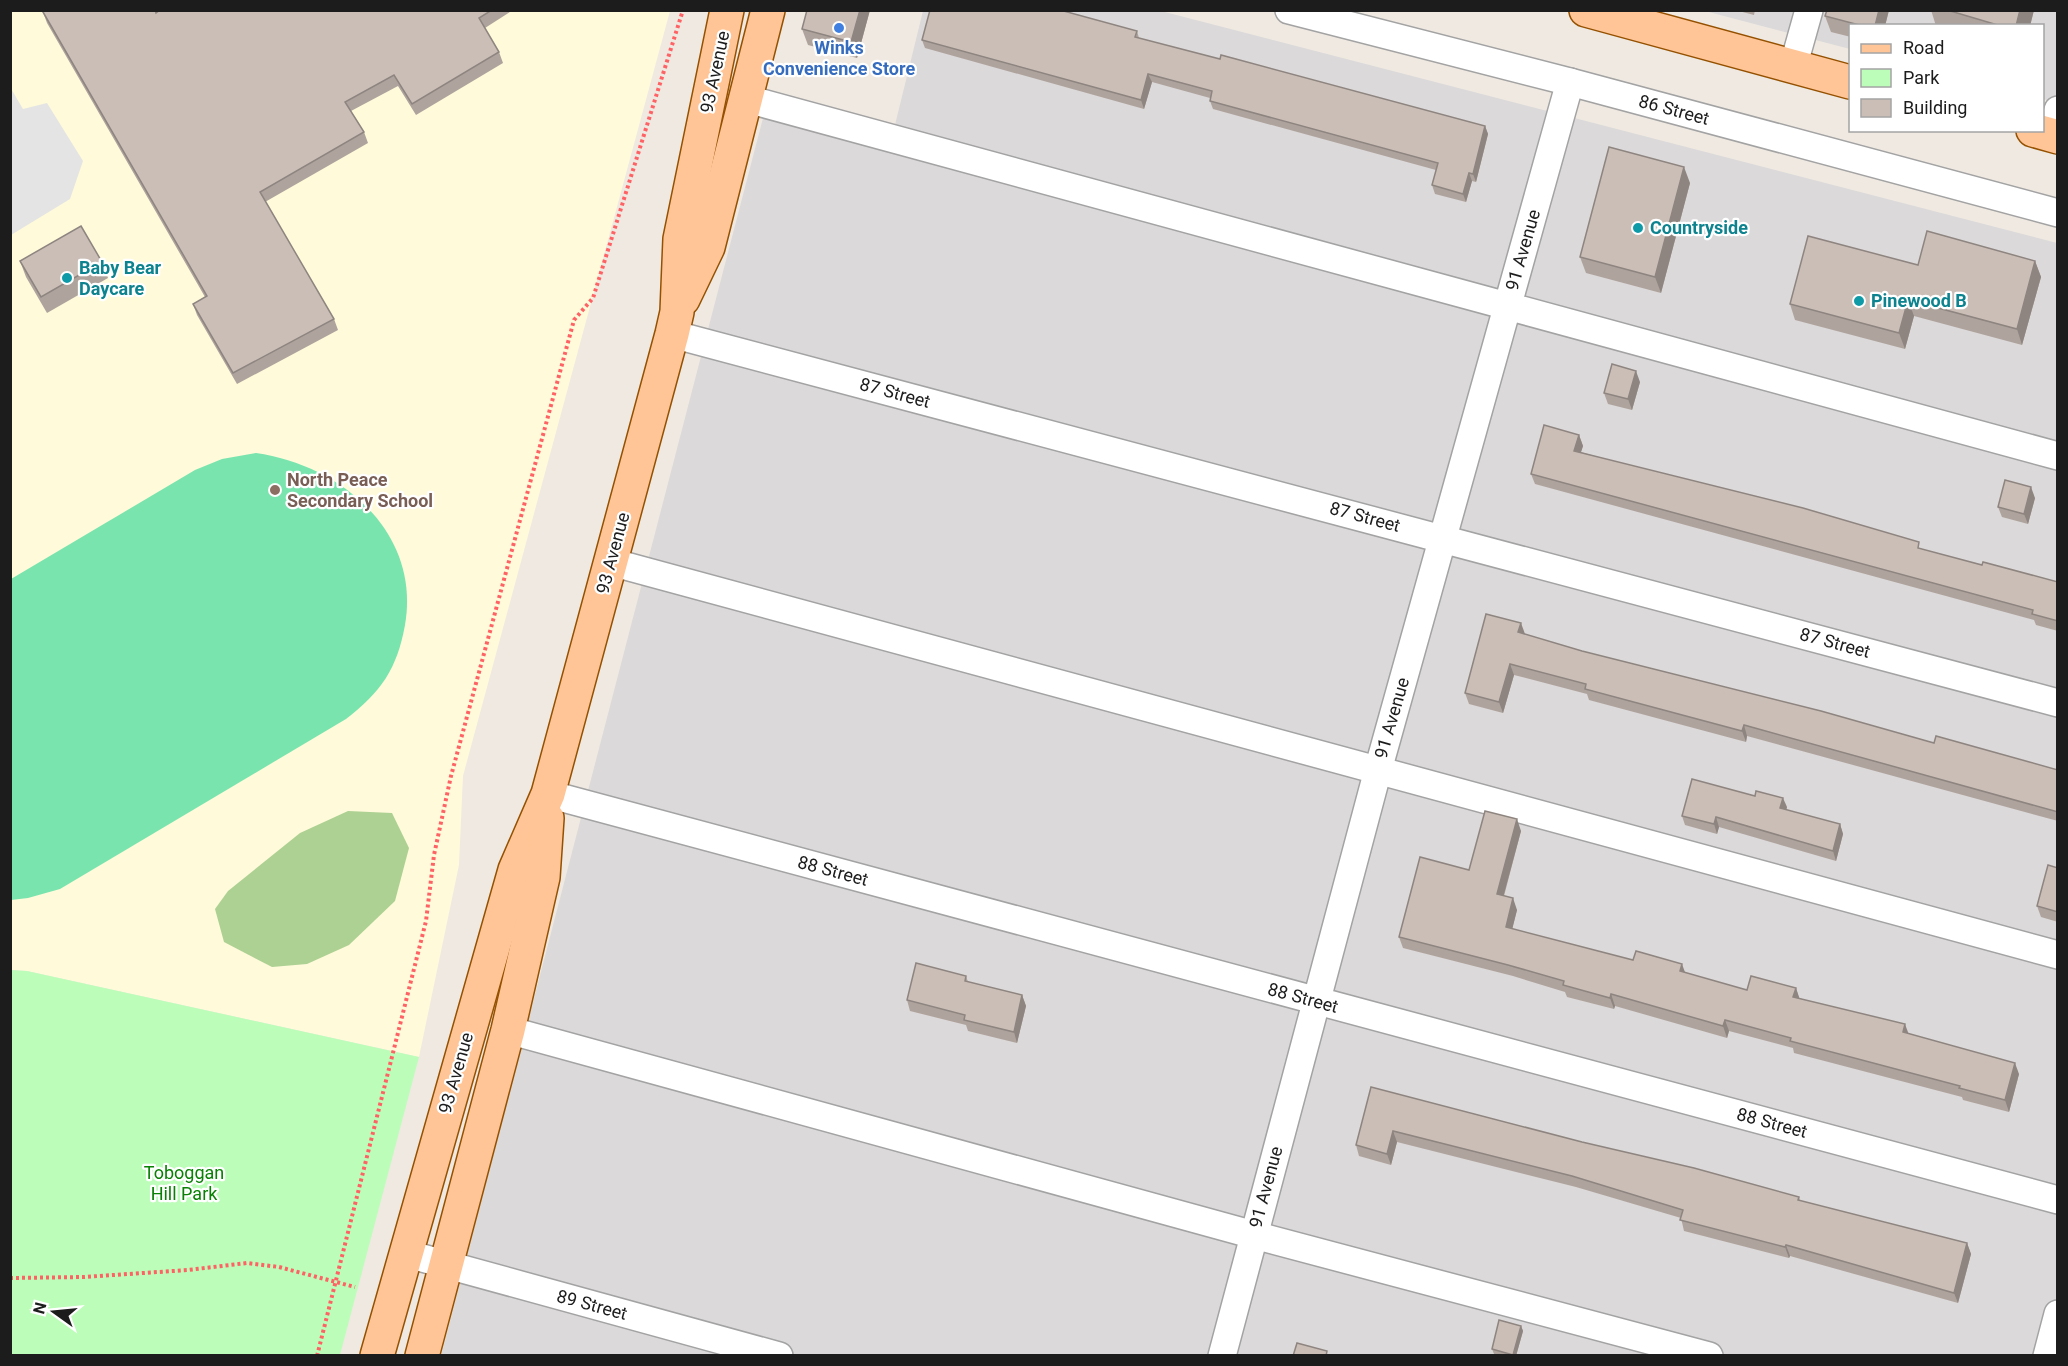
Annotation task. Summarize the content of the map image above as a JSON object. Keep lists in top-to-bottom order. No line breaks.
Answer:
{"streets":{"main road":["93 Avenue"],"street":["86 Street","91 Avenue","87 Street","88 Street","89 Street"]},"crossings":[["93 Avenue","87 Street"],["93 Avenue","88 Street"],["93 Avenue","89 Street"],["86 Street","91 Avenue"],["91 Avenue","87 Street"],["91 Avenue","88 Street"]],"parks":["Toboggan Hill Park"],"places":["Winks Convenience Store","Countryside","Baby Bear Daycare","Pinewood B","North Peace Secondary School"],"legend":["Road","Park","Building"],"north":"left"}
